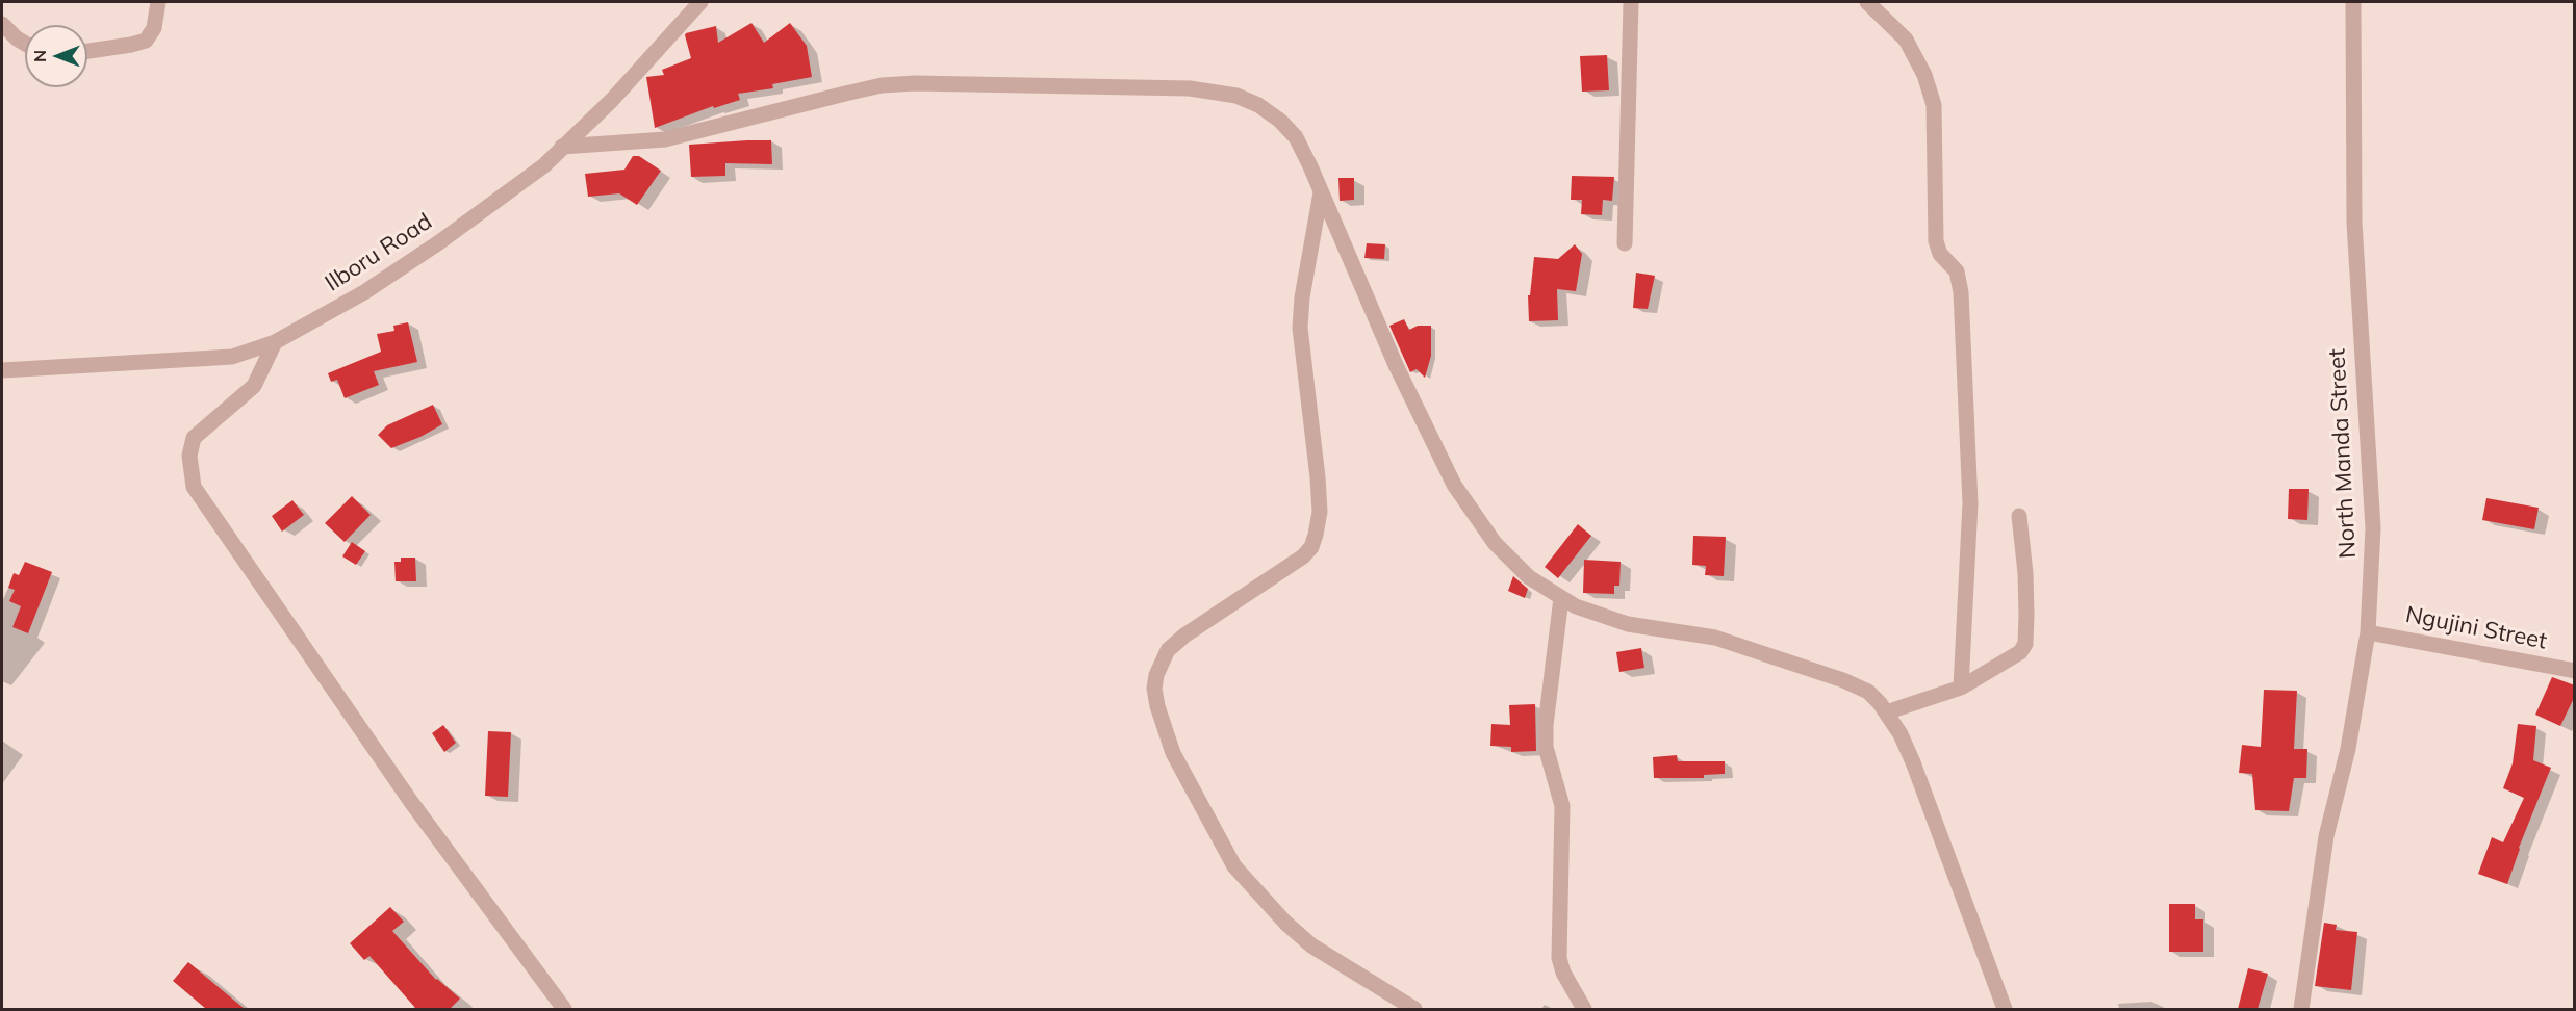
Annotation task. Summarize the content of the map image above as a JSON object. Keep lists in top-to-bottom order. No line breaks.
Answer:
{"streets":{"street":["Ilboru Road","North Manda Street","Ngujini Street"]},"crossings":[["North Manda Street","Ngujini Street"]],"north":"left"}
